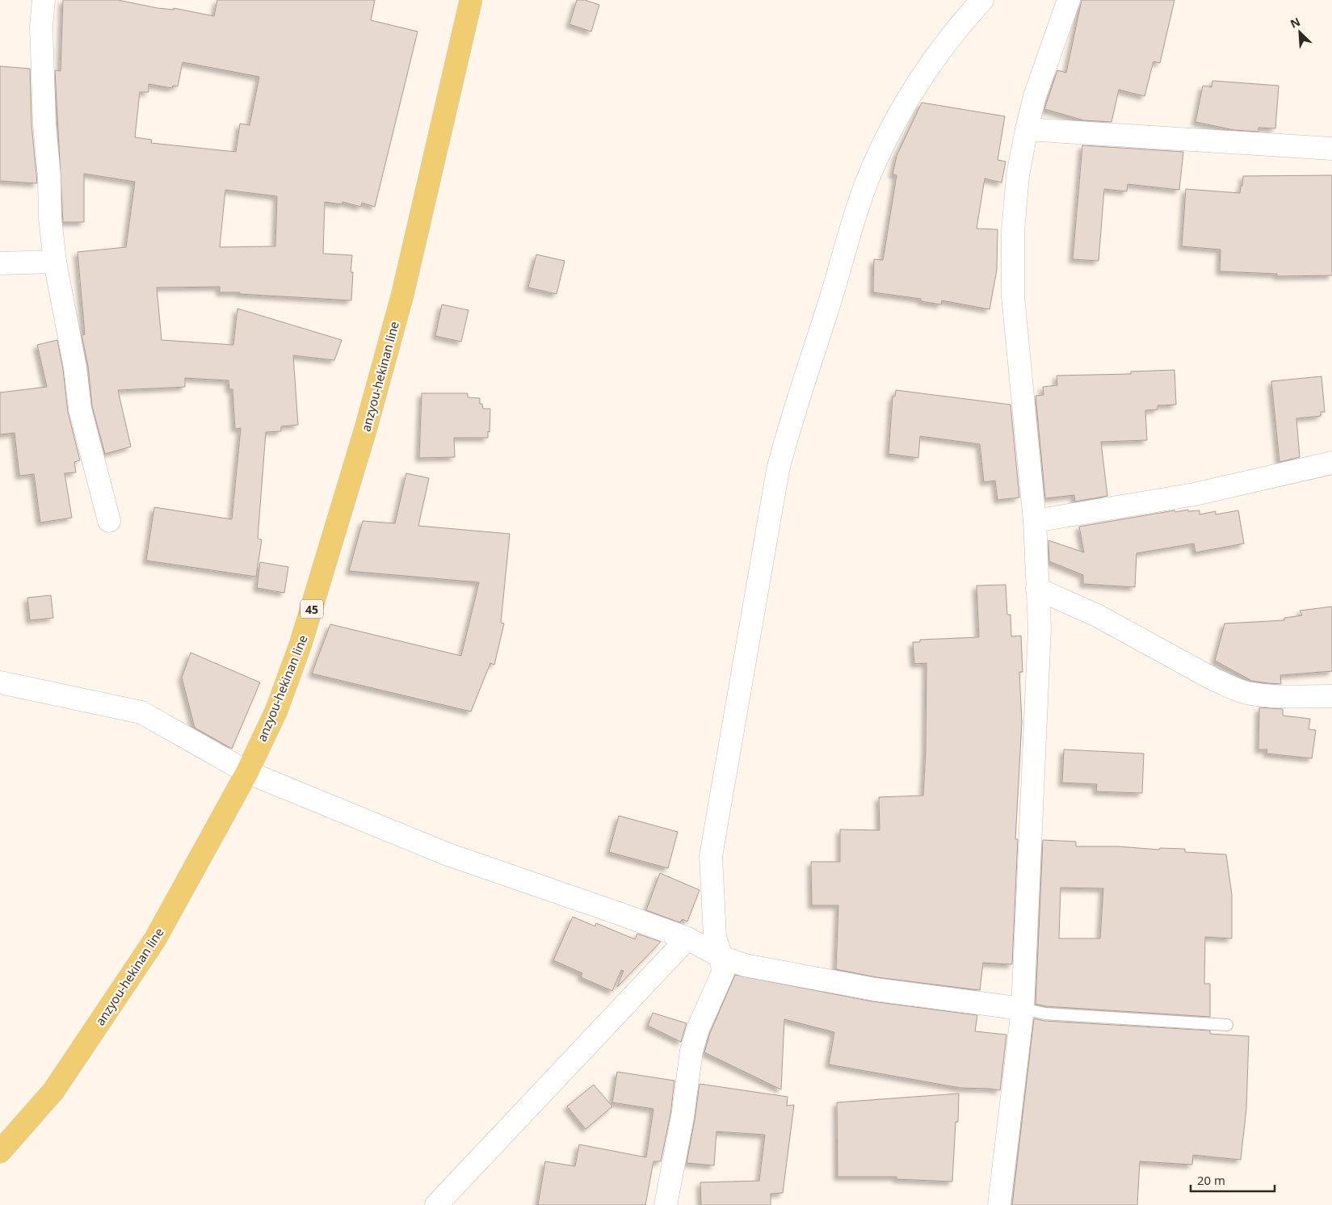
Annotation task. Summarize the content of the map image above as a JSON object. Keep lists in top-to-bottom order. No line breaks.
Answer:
{"streets":{"main road":["anzyou-hekinan line","45"]},"scale_bar":"20 m","north":"top left"}
